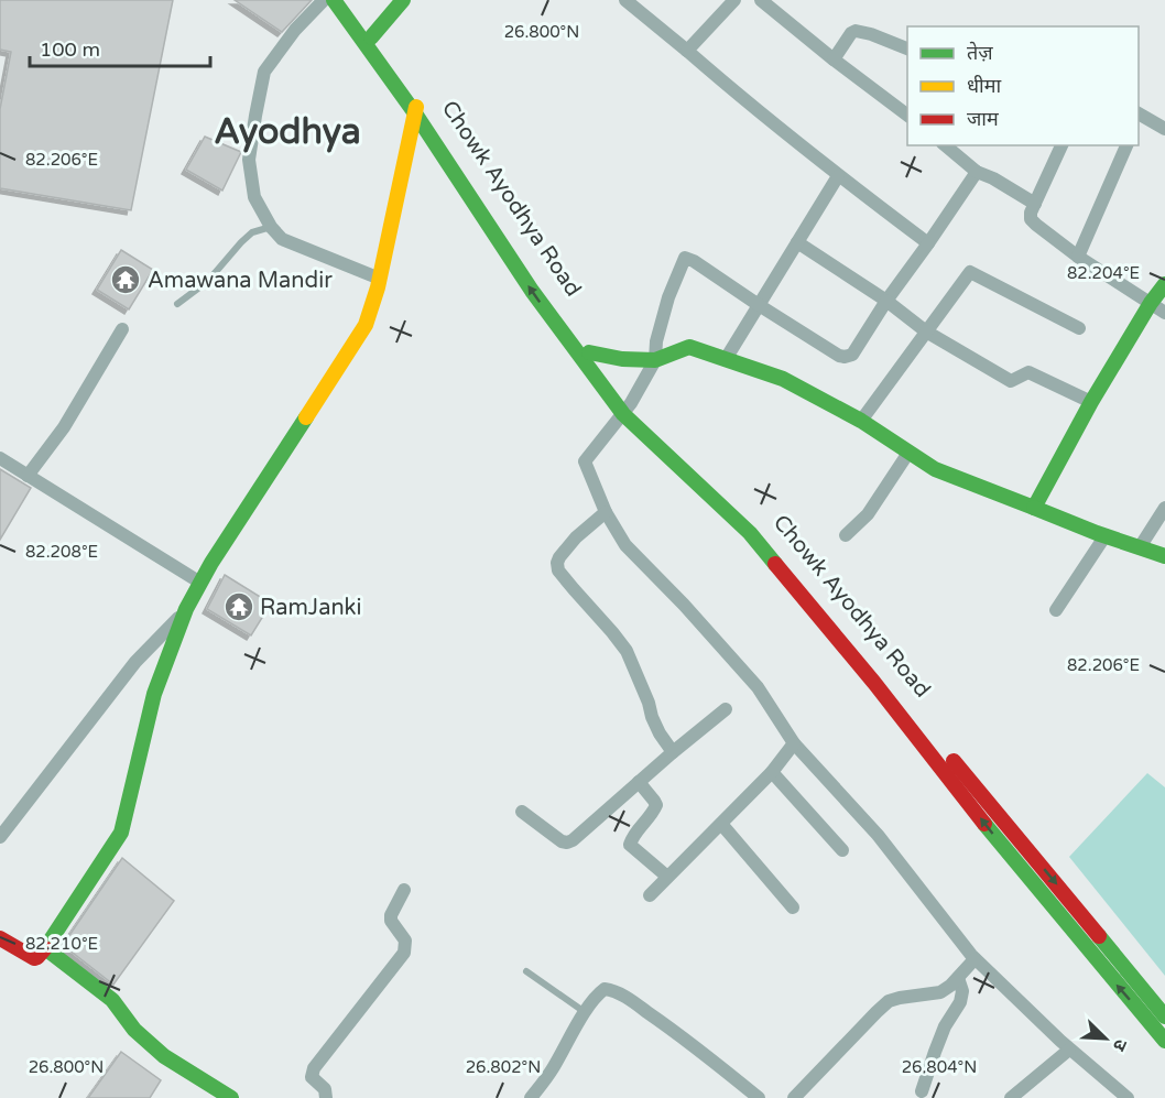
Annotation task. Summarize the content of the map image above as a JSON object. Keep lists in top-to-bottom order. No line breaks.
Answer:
{"streets":{"main road":["Chowk Ayodhya Road"]},"districts":["Ayodhya"],"places":{"temple":["Amawana Mandir","RamJanki"]},"legend":["तेज़","धीमा","जाम"],"scale_bar":"100 m","north":"bottom right","coordinates":["26.800°N","82.206°E","82.204°E","82.208°E","82.210°E","26.802°N","26.804°N"]}
